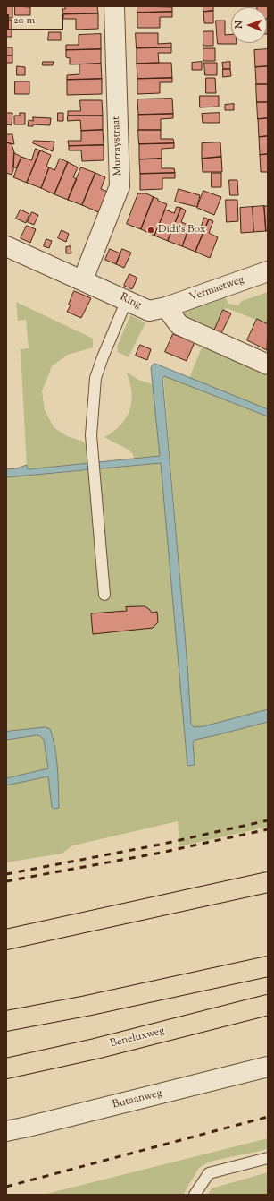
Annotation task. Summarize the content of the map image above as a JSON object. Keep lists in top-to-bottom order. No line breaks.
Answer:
{"streets":{"highway":["Beneluxweg"],"street":["Murraystraat","Vermaetweg","Ring","Butaanweg"]},"crossings":[["Murraystraat","Ring"],["Vermaetweg","Ring"]],"places":["Didi's Box"],"scale_bar":"20 m","north":"left"}
